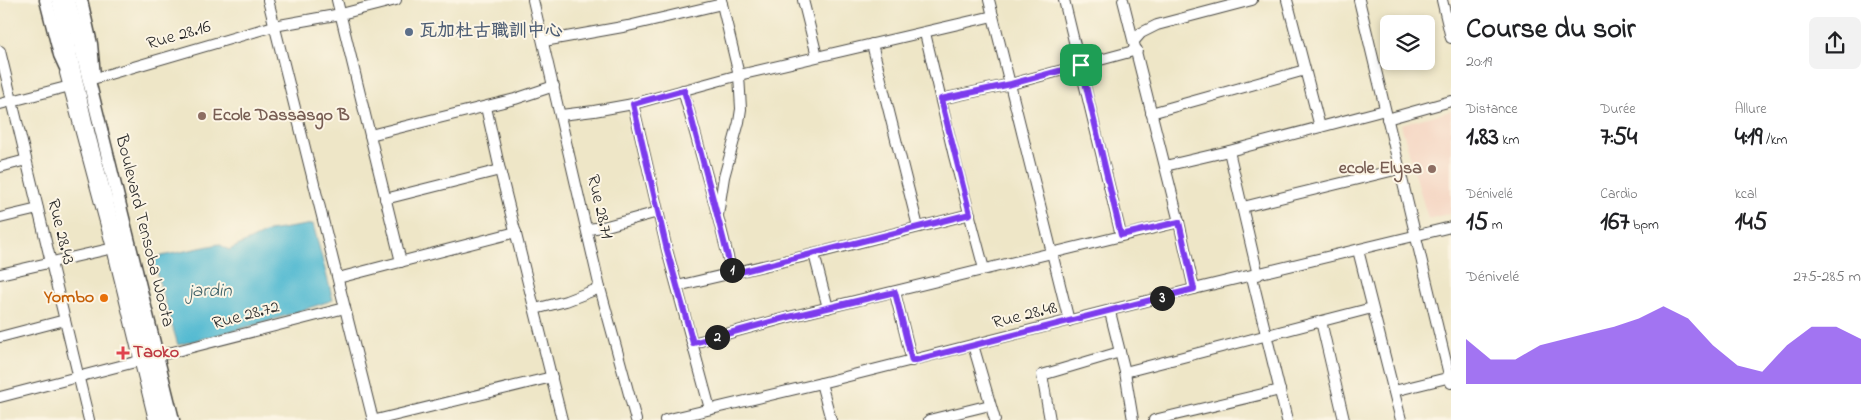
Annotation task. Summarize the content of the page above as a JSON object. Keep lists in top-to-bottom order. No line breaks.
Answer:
{"streets":{"main road":["Boulevard Tensoba Woota"],"street":["Rue 28.16","Rue 28.71","Rue 28.43","Rue 28.72","Rue 28.48"]},"crossings":[["Rue 28.16","Rue 28.43"],["Boulevard Tensoba Woota","Rue 28.72"],["Rue 28.43","Rue 28.72"]],"water":["jardin"],"places":{"other":["瓦加杜古職訓中心","Ecole Dassasgo B","ecole Elysa","Yombo"],"health":["Taoko"]},"page":{"heading":["Course du soir","20:19"],"stats":[["Distance","1.83 km"],["Durée","7:54"],["Allure","4:19 /km"],["Dénivelé","15 m"],["Cardio","167 bpm"],["kcal","145"]],"chart":["Dénivelé","275–285 m"],"pins":["1","3","2"]}}
